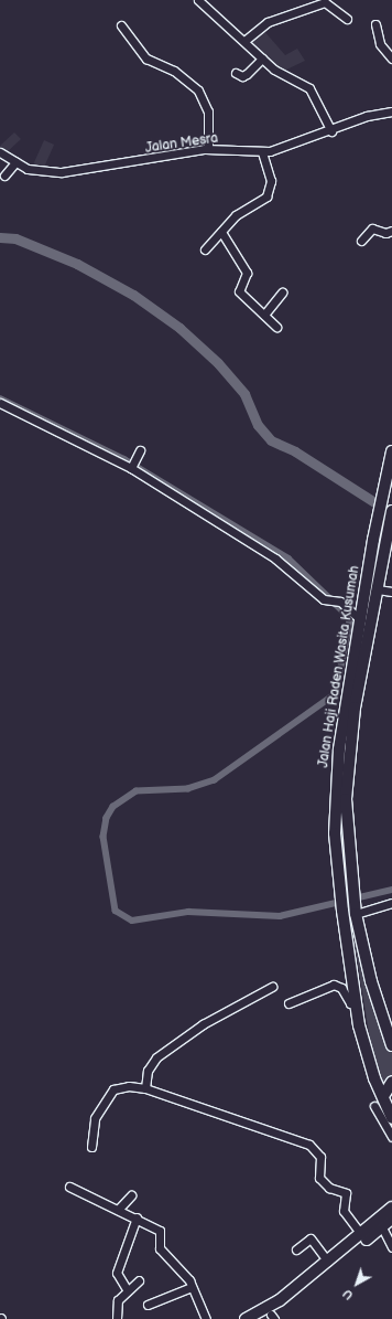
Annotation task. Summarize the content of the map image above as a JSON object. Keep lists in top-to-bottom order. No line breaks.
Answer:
{"streets":{"highway":["Jalan Haji Raden Wasita Kusumah"],"street":["Jalan Mesra"]},"north":"bottom left"}
